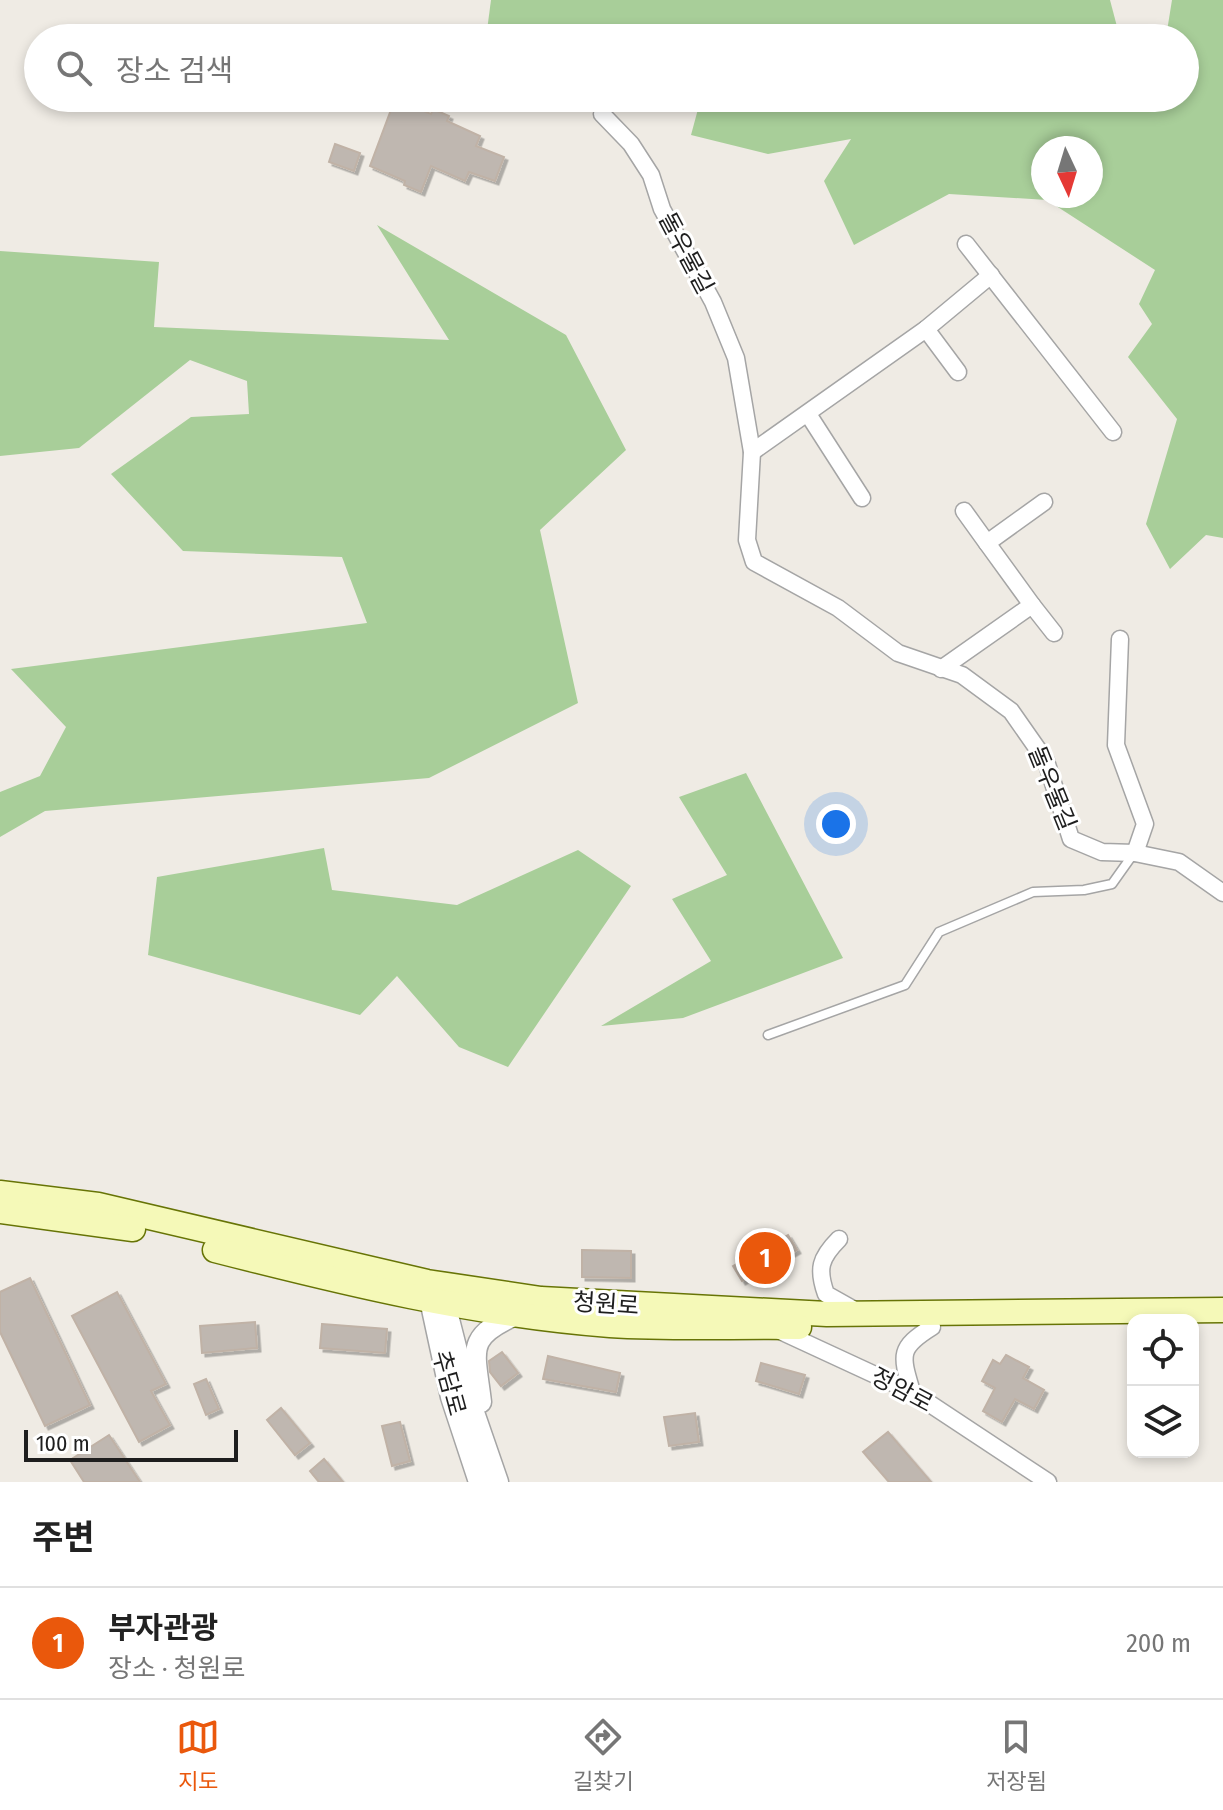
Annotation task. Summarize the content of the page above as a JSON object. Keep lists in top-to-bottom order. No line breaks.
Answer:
{"streets":{"main road":["청원로"],"street":["돌우물길","추담로","정암로"]},"crossings":[["청원로","추담로"],["청원로","정암로"]],"scale_bar":"100 m","north":"bottom","page":{"search":"장소 검색","pins":"1","scale":"100 m","heading":"주변","list":[{"mark":"1","name":"부자관광","note":"장소 · 청원로","value":"200 m"}],"nav":["지도","길찾기","저장됨"]}}
